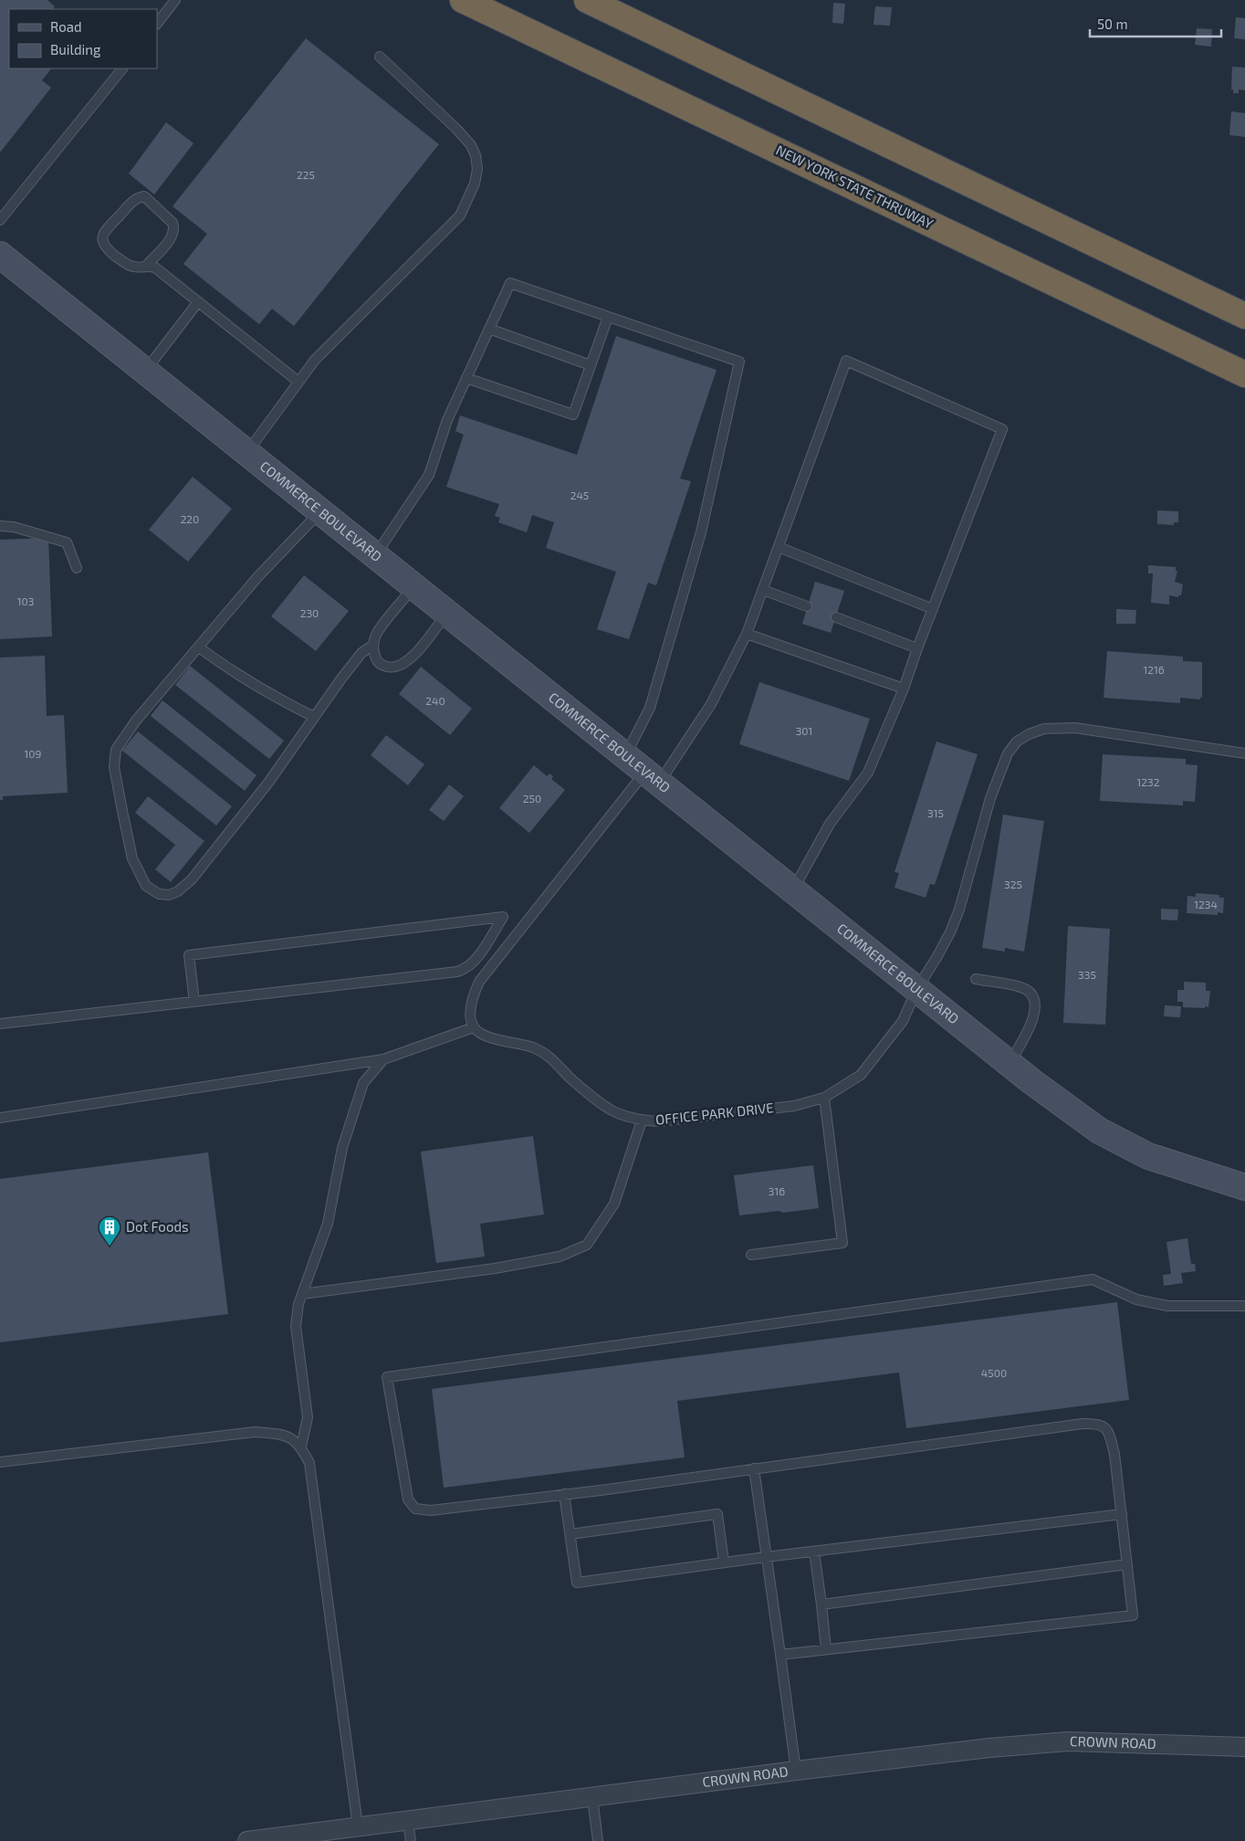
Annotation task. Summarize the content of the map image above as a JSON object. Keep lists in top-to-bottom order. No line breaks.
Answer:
{"streets":{"highway":["NEW YORK STATE THRUWAY"],"street":["COMMERCE BOULEVARD","CROWN ROAD"],"lane":["OFFICE PARK DRIVE"]},"crossings":[["COMMERCE BOULEVARD","OFFICE PARK DRIVE"]],"places":{"building":["Dot Foods"]},"house_numbers":["225","245","220","103","230","1216","240","301","109","1232","250","315","325","1234","335","316","4500"],"legend":["Road","Building"],"scale_bar":"50 m"}
